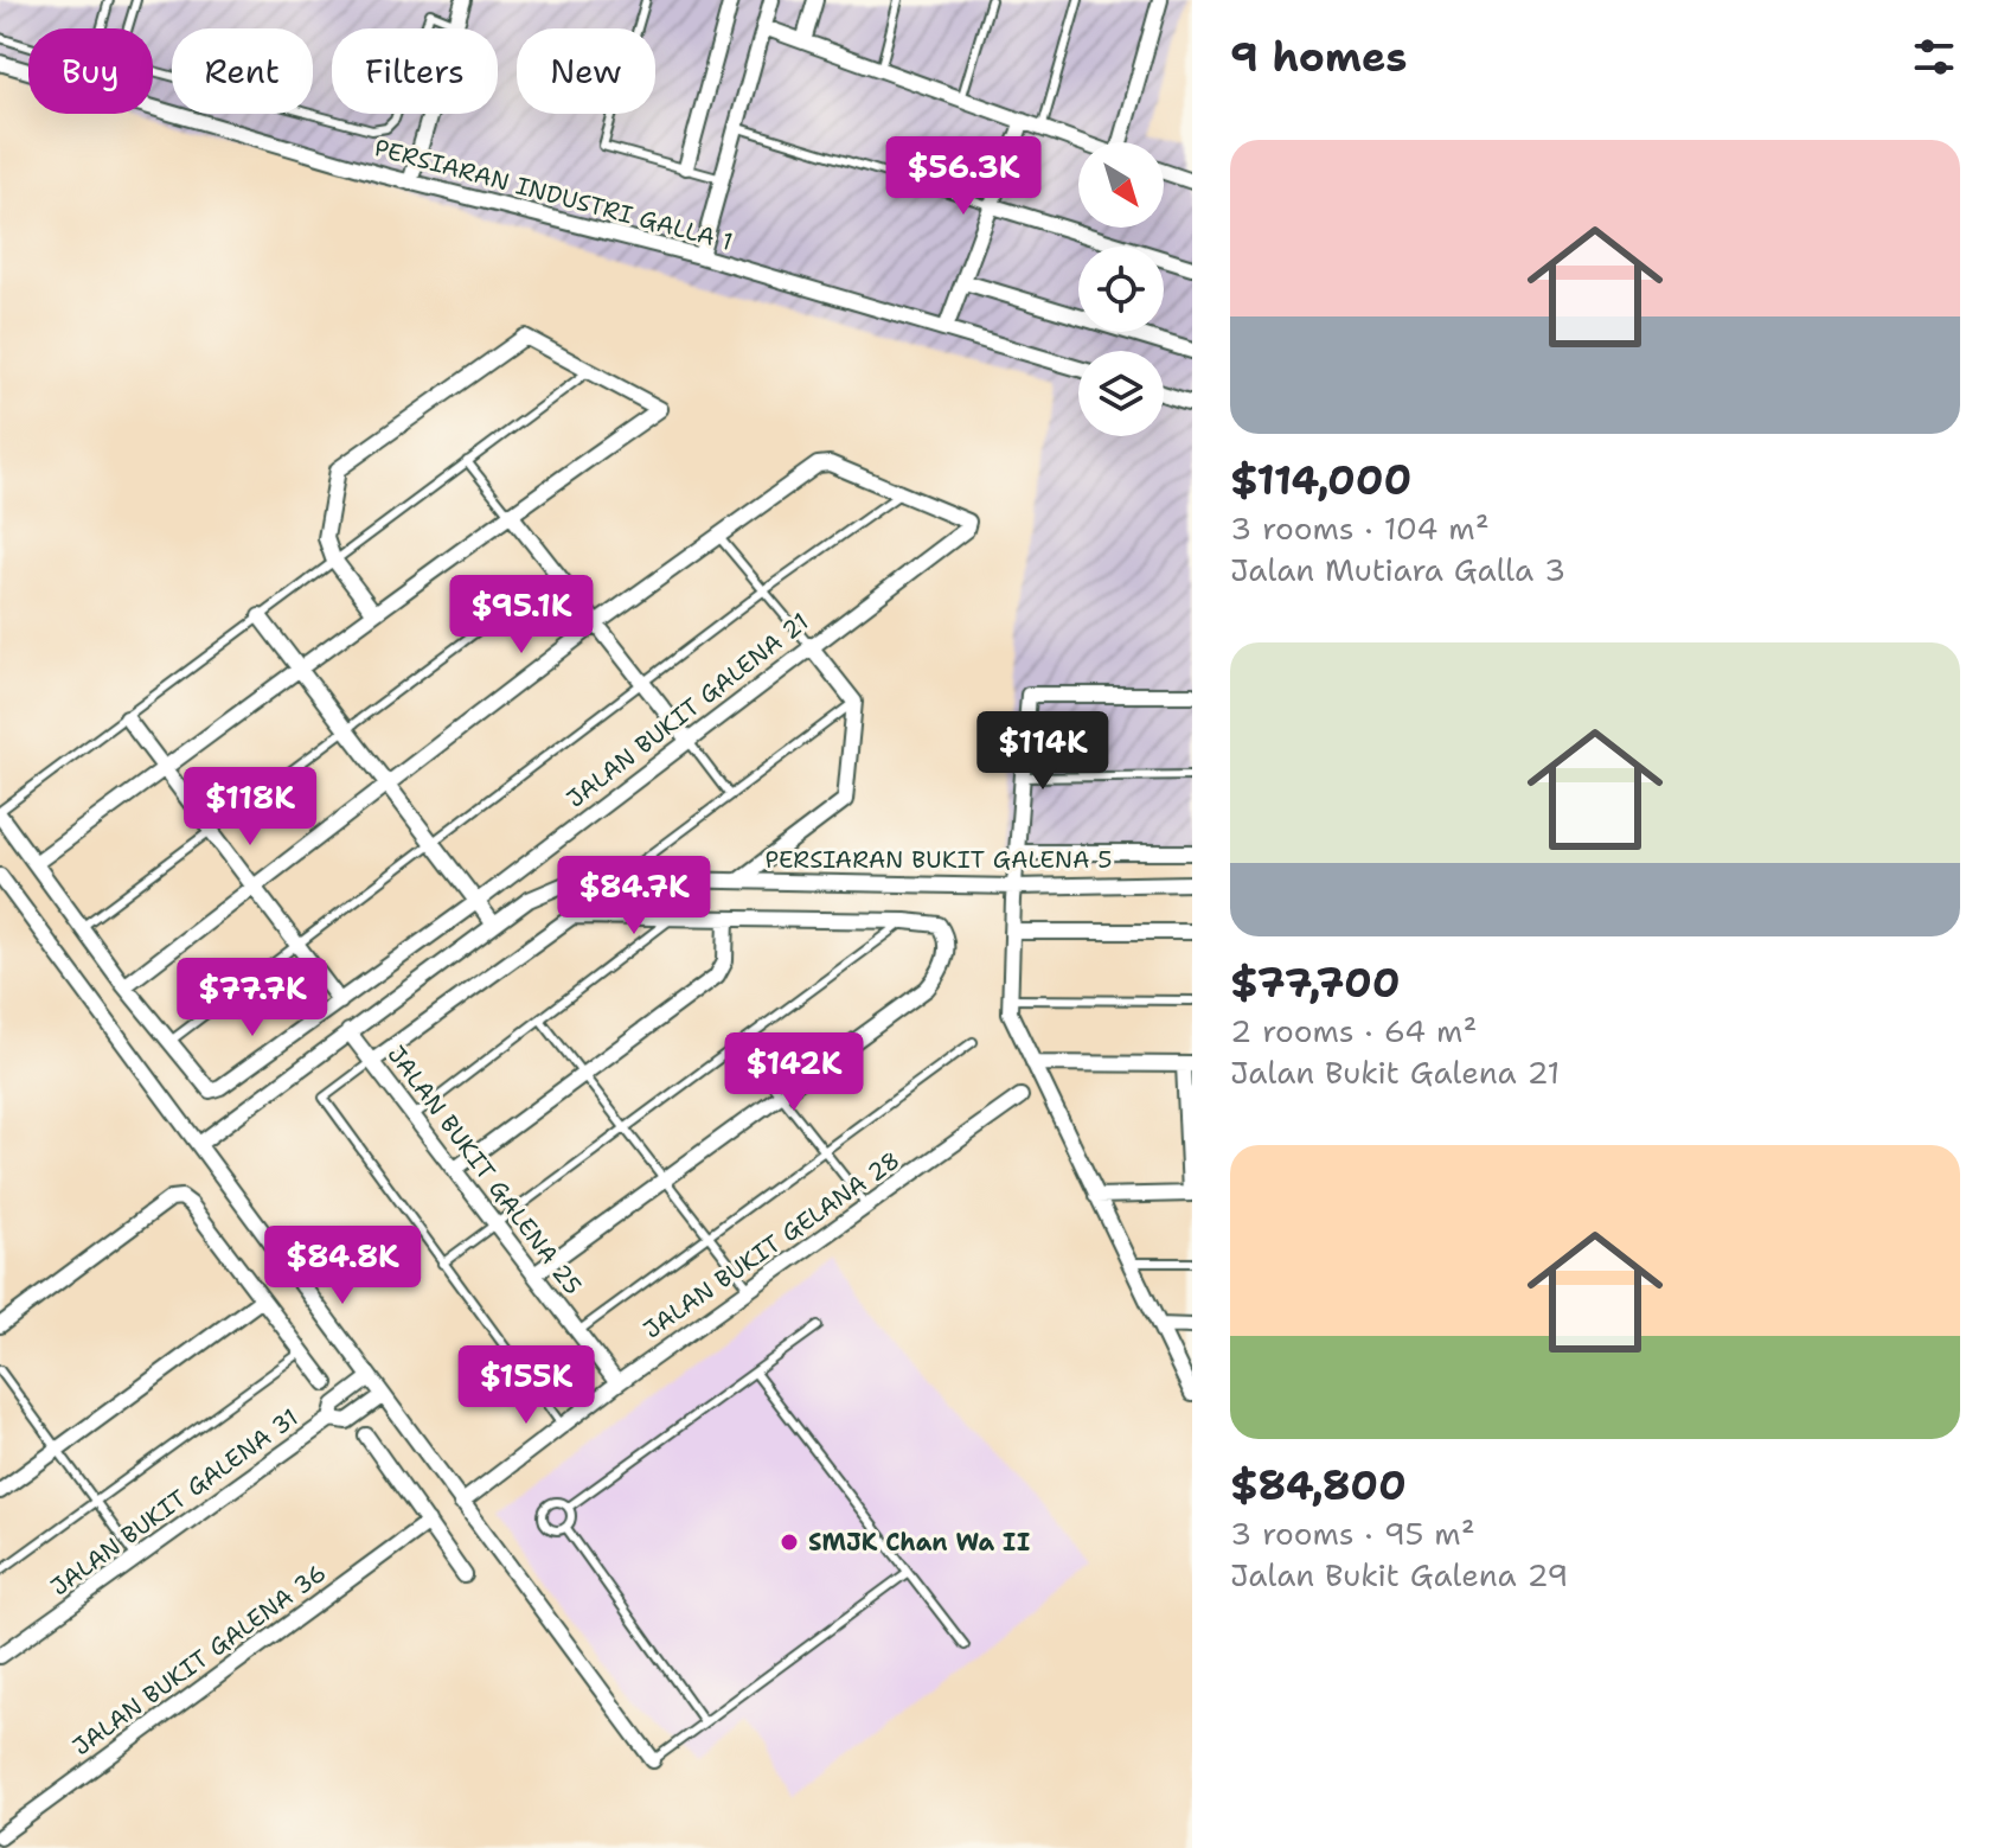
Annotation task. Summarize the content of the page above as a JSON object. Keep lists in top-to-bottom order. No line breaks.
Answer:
{"streets":{"street":["PERSIARAN INDUSTRI GALLA 1","JALAN BUKIT GALENA 21","PERSIARAN BUKIT GALENA 5","JALAN BUKIT GALENA 25","JALAN BUKIT GELANA 28","JALAN BUKIT GALENA 31","JALAN BUKIT GALENA 36"]},"crossings":[["PERSIARAN BUKIT GALENA 5","JALAN BUKIT GALENA 25"],["JALAN BUKIT GALENA 25","JALAN BUKIT GELANA 28"]],"places":["SMJK Chan Wa II"],"north":"bottom right","page":{"heading":"9 homes","chip":["Buy","Rent","Filters","New"],"list":[{"name":"$114,000","note":"3 rooms · 104 m² · Jalan Mutiara Galla 3"},{"name":"$77,700","note":"2 rooms · 64 m² · Jalan Bukit Galena 21"},{"name":"$84,800","note":"3 rooms · 95 m² · Jalan Bukit Galena 29"}],"price":["$56.3K","$95.1K","$114K","$118K","$84.7K","$77.7K","$142K","$84.8K","$155K"]}}
